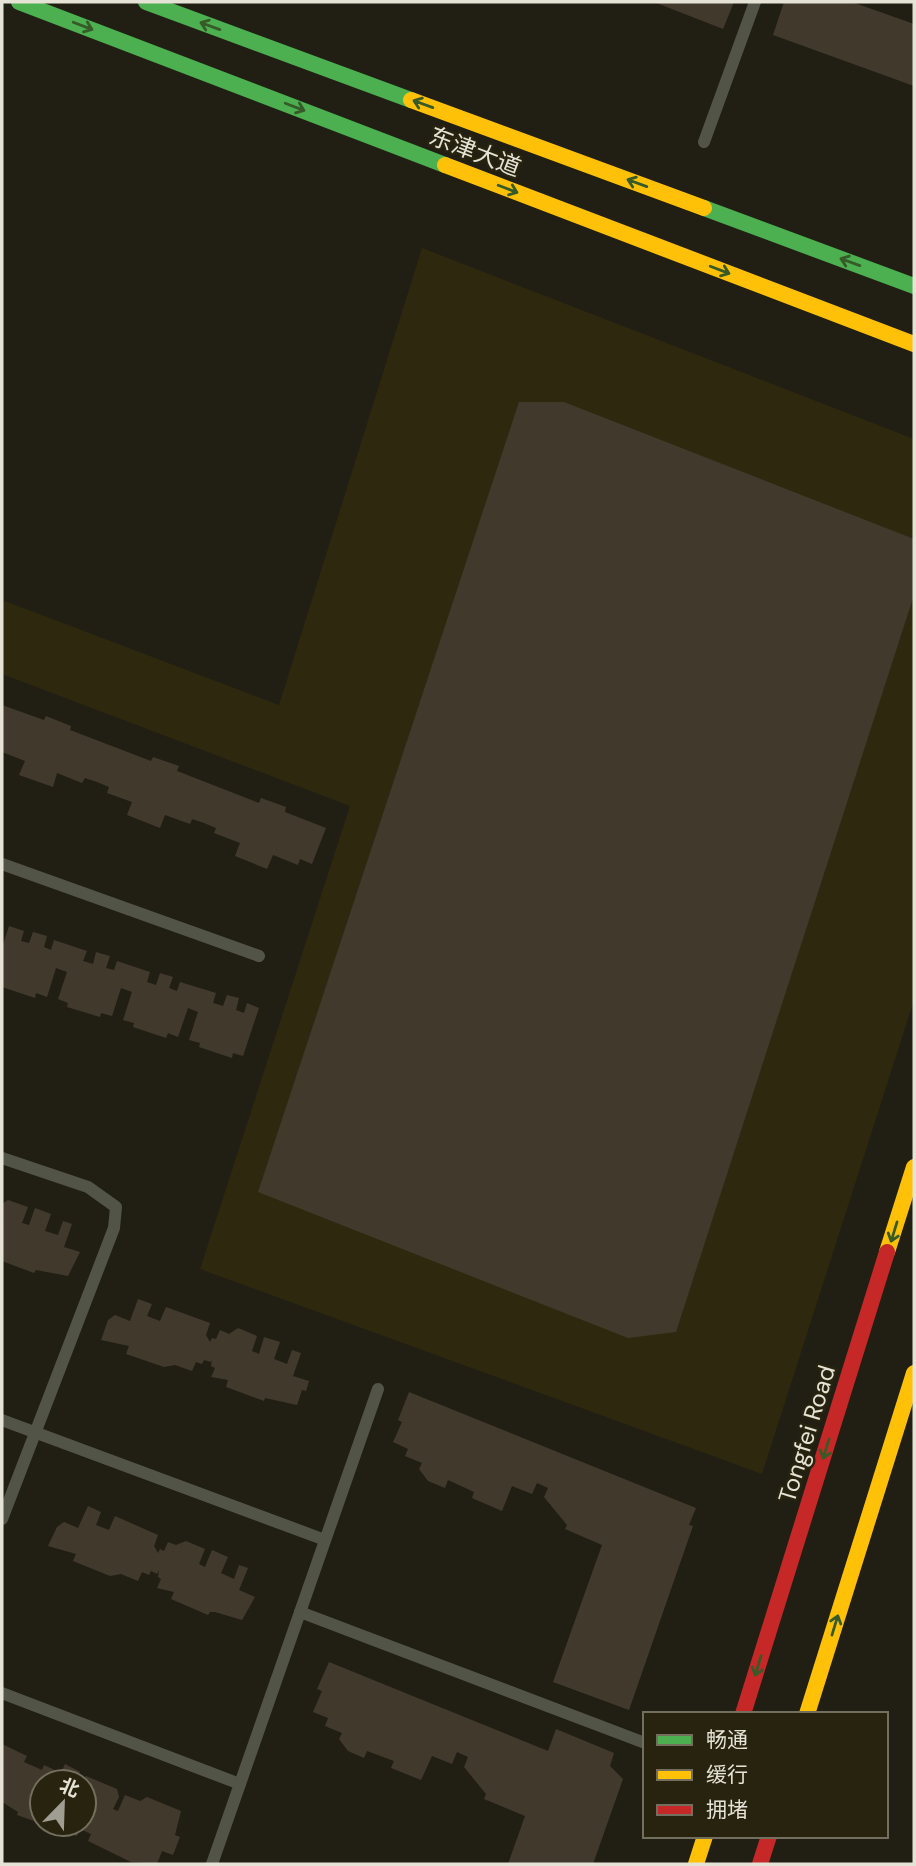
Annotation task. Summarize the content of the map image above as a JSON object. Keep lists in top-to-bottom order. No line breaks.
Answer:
{"streets":{"main road":["东津大道","Tongfei Road"]},"legend":["畅通","缓行","拥堵"],"north":"top right"}
